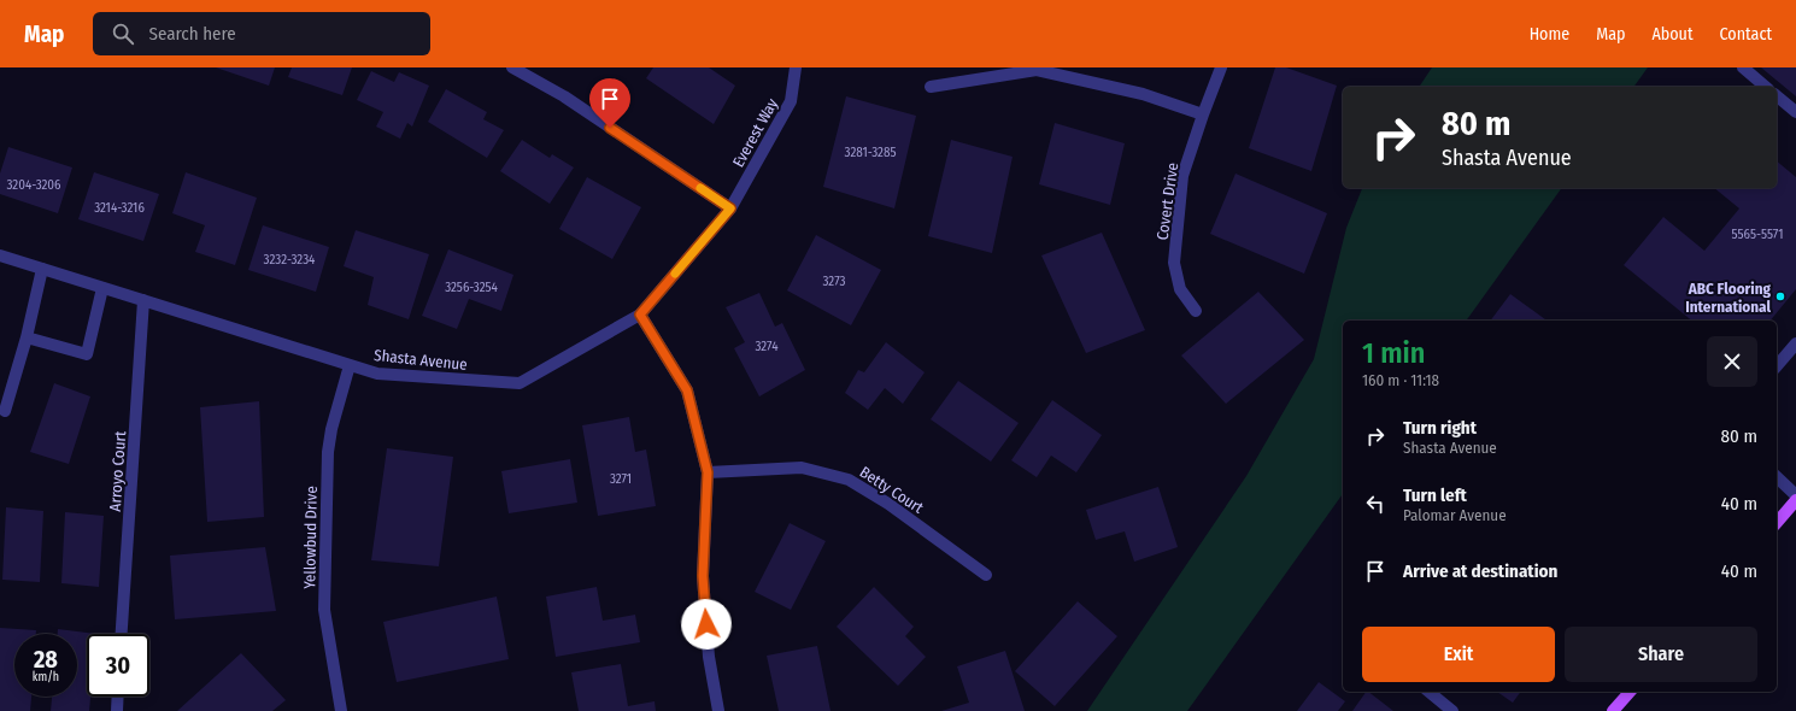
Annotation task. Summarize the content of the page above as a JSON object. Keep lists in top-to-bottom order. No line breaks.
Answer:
{"streets":{"street":["Everest Way","Covert Drive","Shasta Avenue","Arroyo Court","Betty Court","Yellowbud Drive"]},"crossings":[["Everest Way","Shasta Avenue"],["Shasta Avenue","Arroyo Court"],["Shasta Avenue","Yellowbud Drive"]],"places":["ABC Flooring International"],"house_numbers":["3281-3285","3204-3206","3214-3216","5565-5571","3232-3234","3273","3256-3254","3274","3271"],"page":{"header":"Map","search":"Search here","nav":["Home","Map","About","Contact"],"turn":["80 m","Shasta Avenue"],"heading":["1 min","160 m · 11:18"],"list":[{"name":"Turn right","note":"Shasta Avenue","value":"80 m"},{"name":"Turn left","note":"Palomar Avenue","value":"40 m"},{"name":"Arrive at destination","value":"40 m"}],"buttons":["Exit","Share"],"speed":"28 km/h","limit":"30"}}
